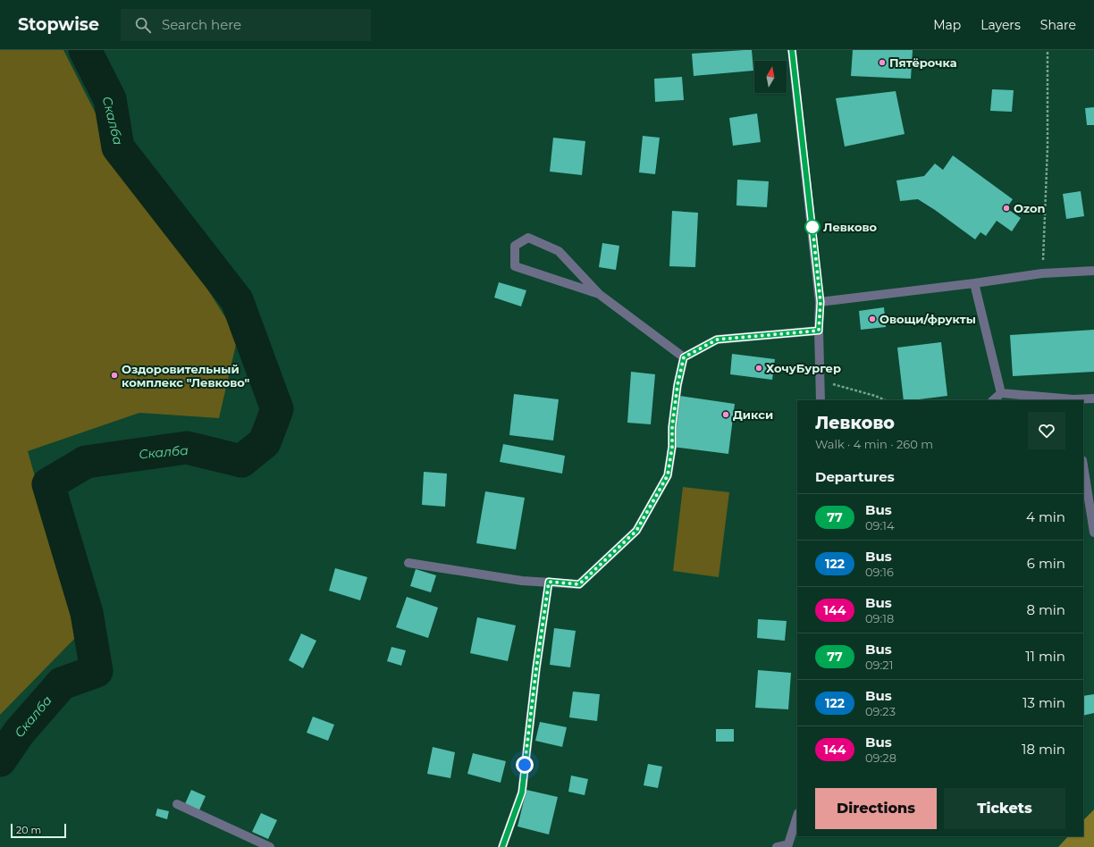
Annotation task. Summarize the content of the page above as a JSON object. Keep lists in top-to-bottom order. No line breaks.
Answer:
{"water":["Скалба"],"places":["Пятёрочка","Ozon","Левково","Овощи/фрукты","ХочуБургер","Оздоровительный комплекс \"Левково\"","Дикси"],"lines":["bus line 77"],"scale_bar":"20 m","north":"top","page":{"header":"Stopwise","search":"Search here","nav":["Map","Layers","Share"],"heading":[["Левково","Walk · 4 min · 260 m"],"Departures"],"list":[{"mark":"77","name":"Bus","note":"09:14","value":"4 min"},{"mark":"122","name":"Bus","note":"09:16","value":"6 min"},{"mark":"144","name":"Bus","note":"09:18","value":"8 min"},{"mark":"77","name":"Bus","note":"09:21","value":"11 min"},{"mark":"122","name":"Bus","note":"09:23","value":"13 min"},{"mark":"144","name":"Bus","note":"09:28","value":"18 min"}],"buttons":["Directions","Tickets"],"scale":"20 m"}}
